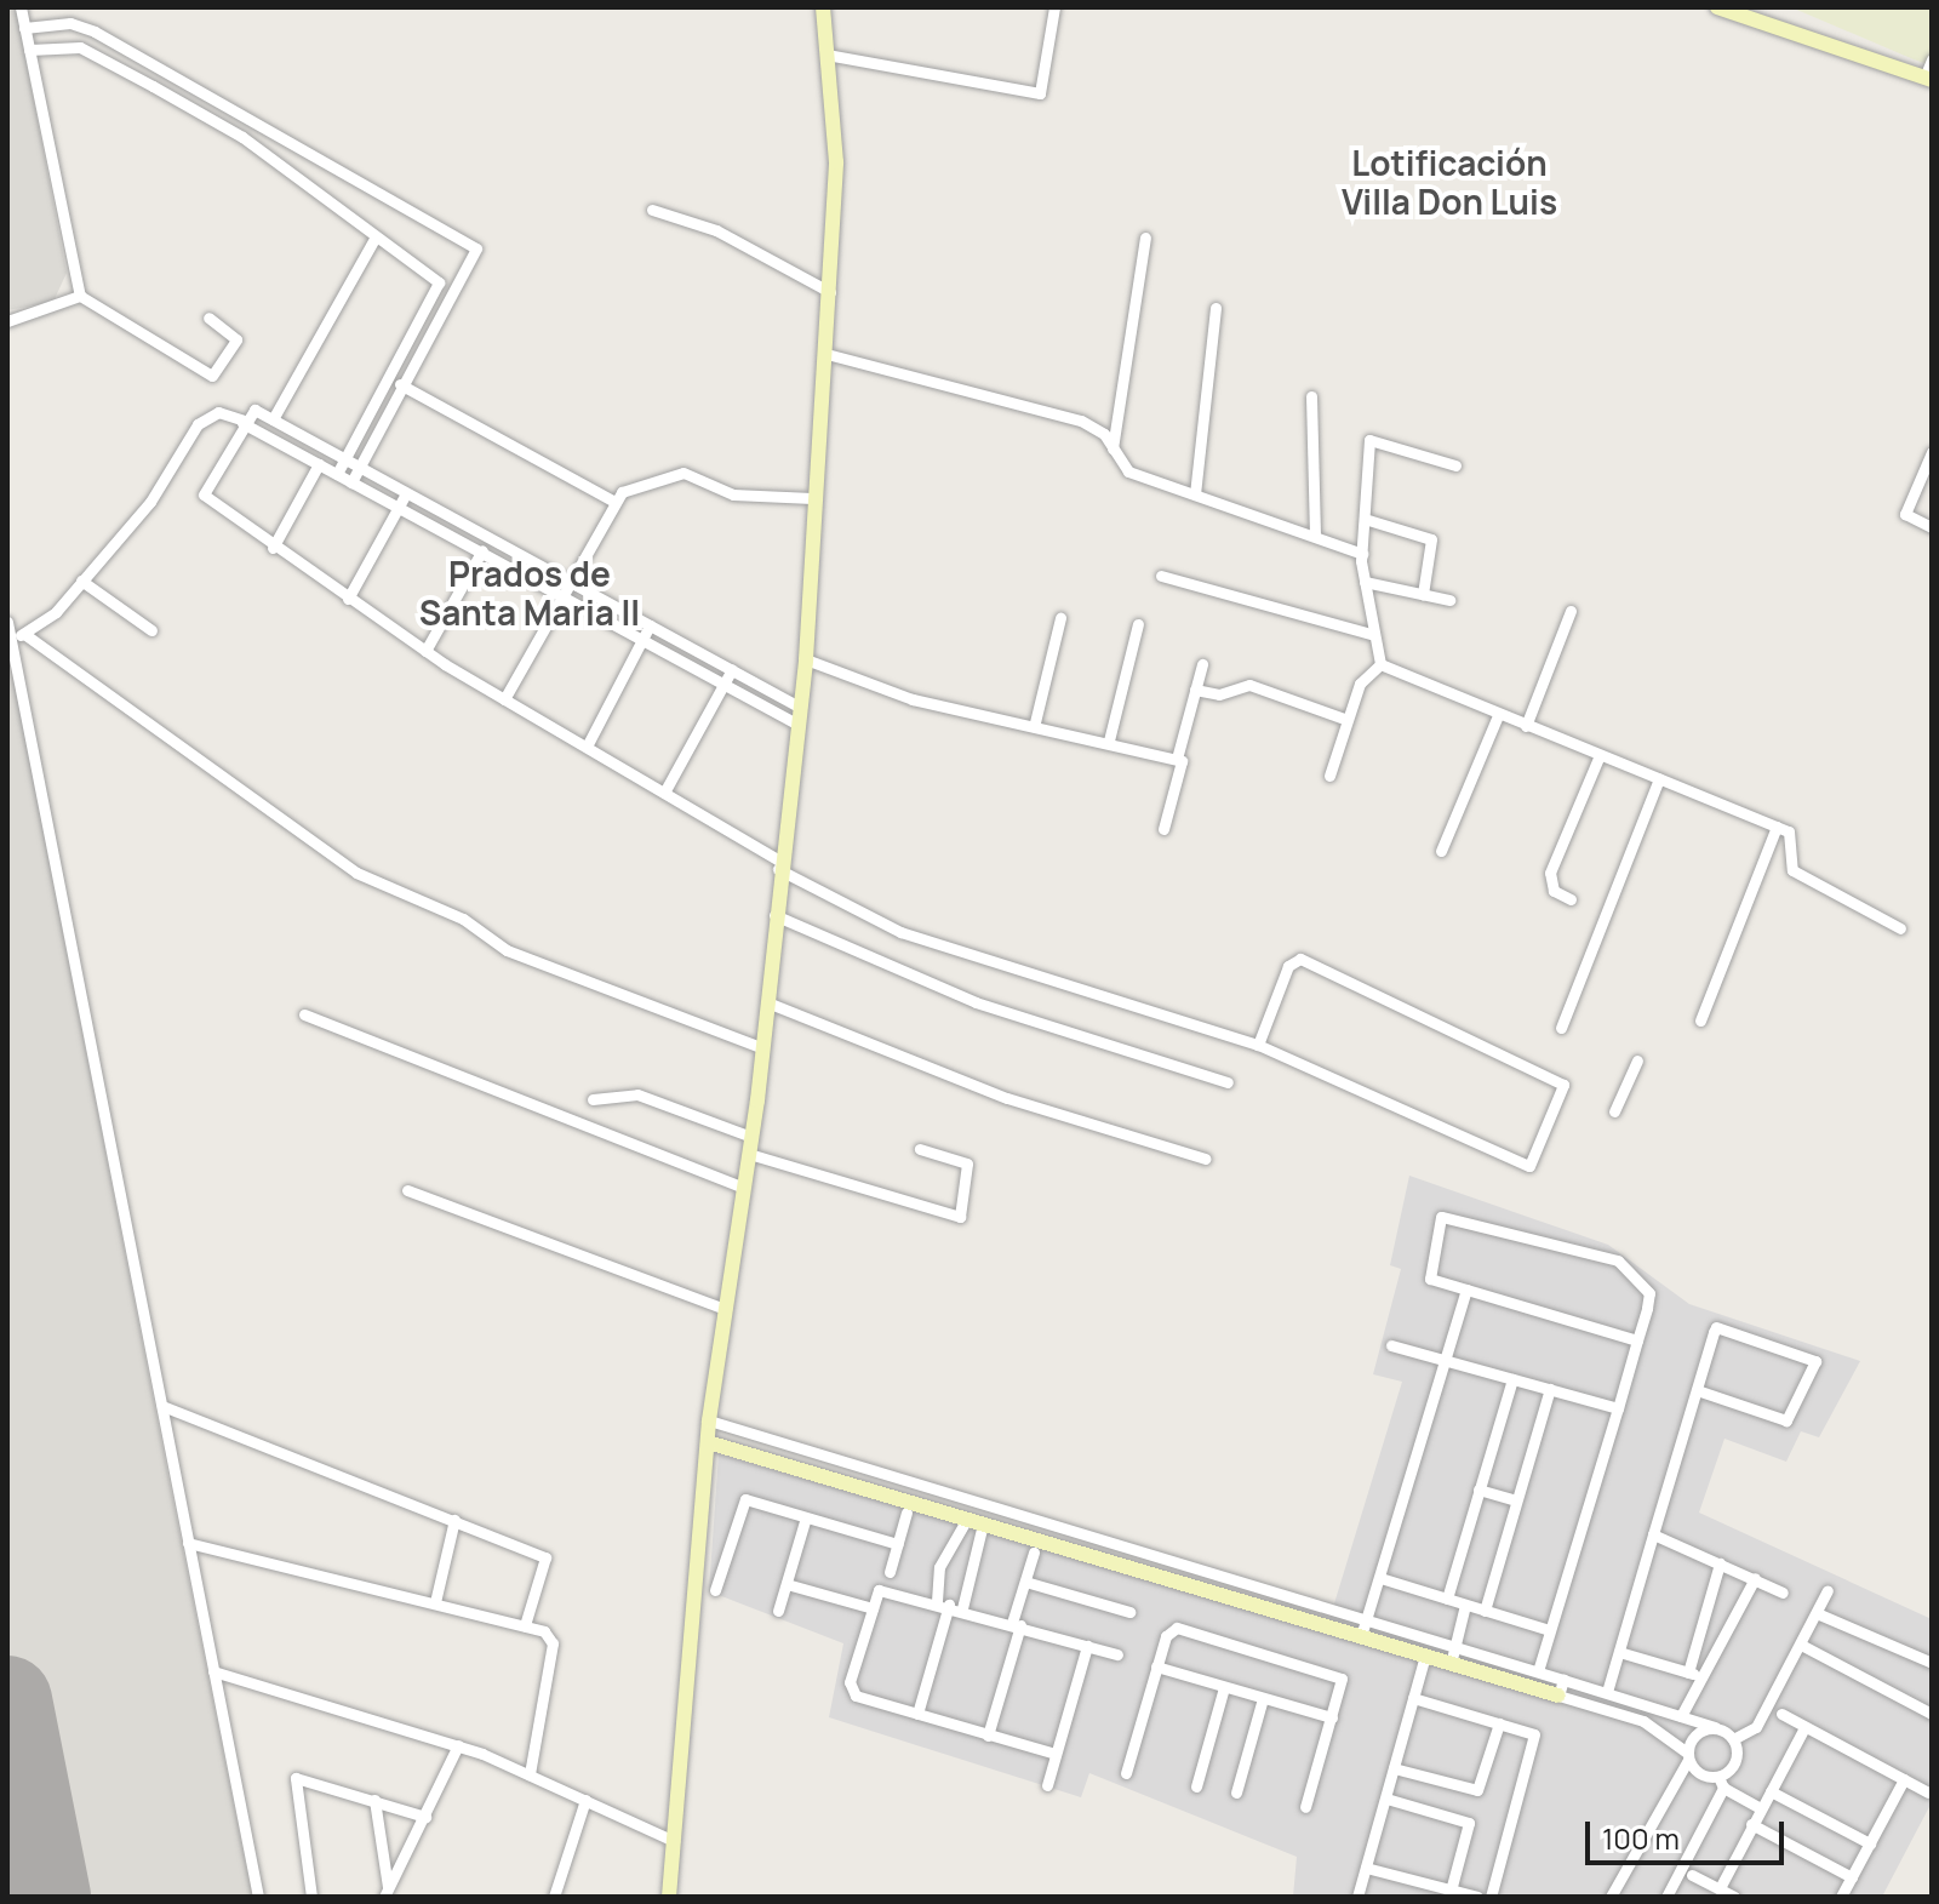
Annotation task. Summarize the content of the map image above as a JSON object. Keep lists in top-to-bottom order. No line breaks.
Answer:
{"districts":["Lotificación Villa Don Luis","Prados de Santa Maria II"],"scale_bar":"100 m"}
